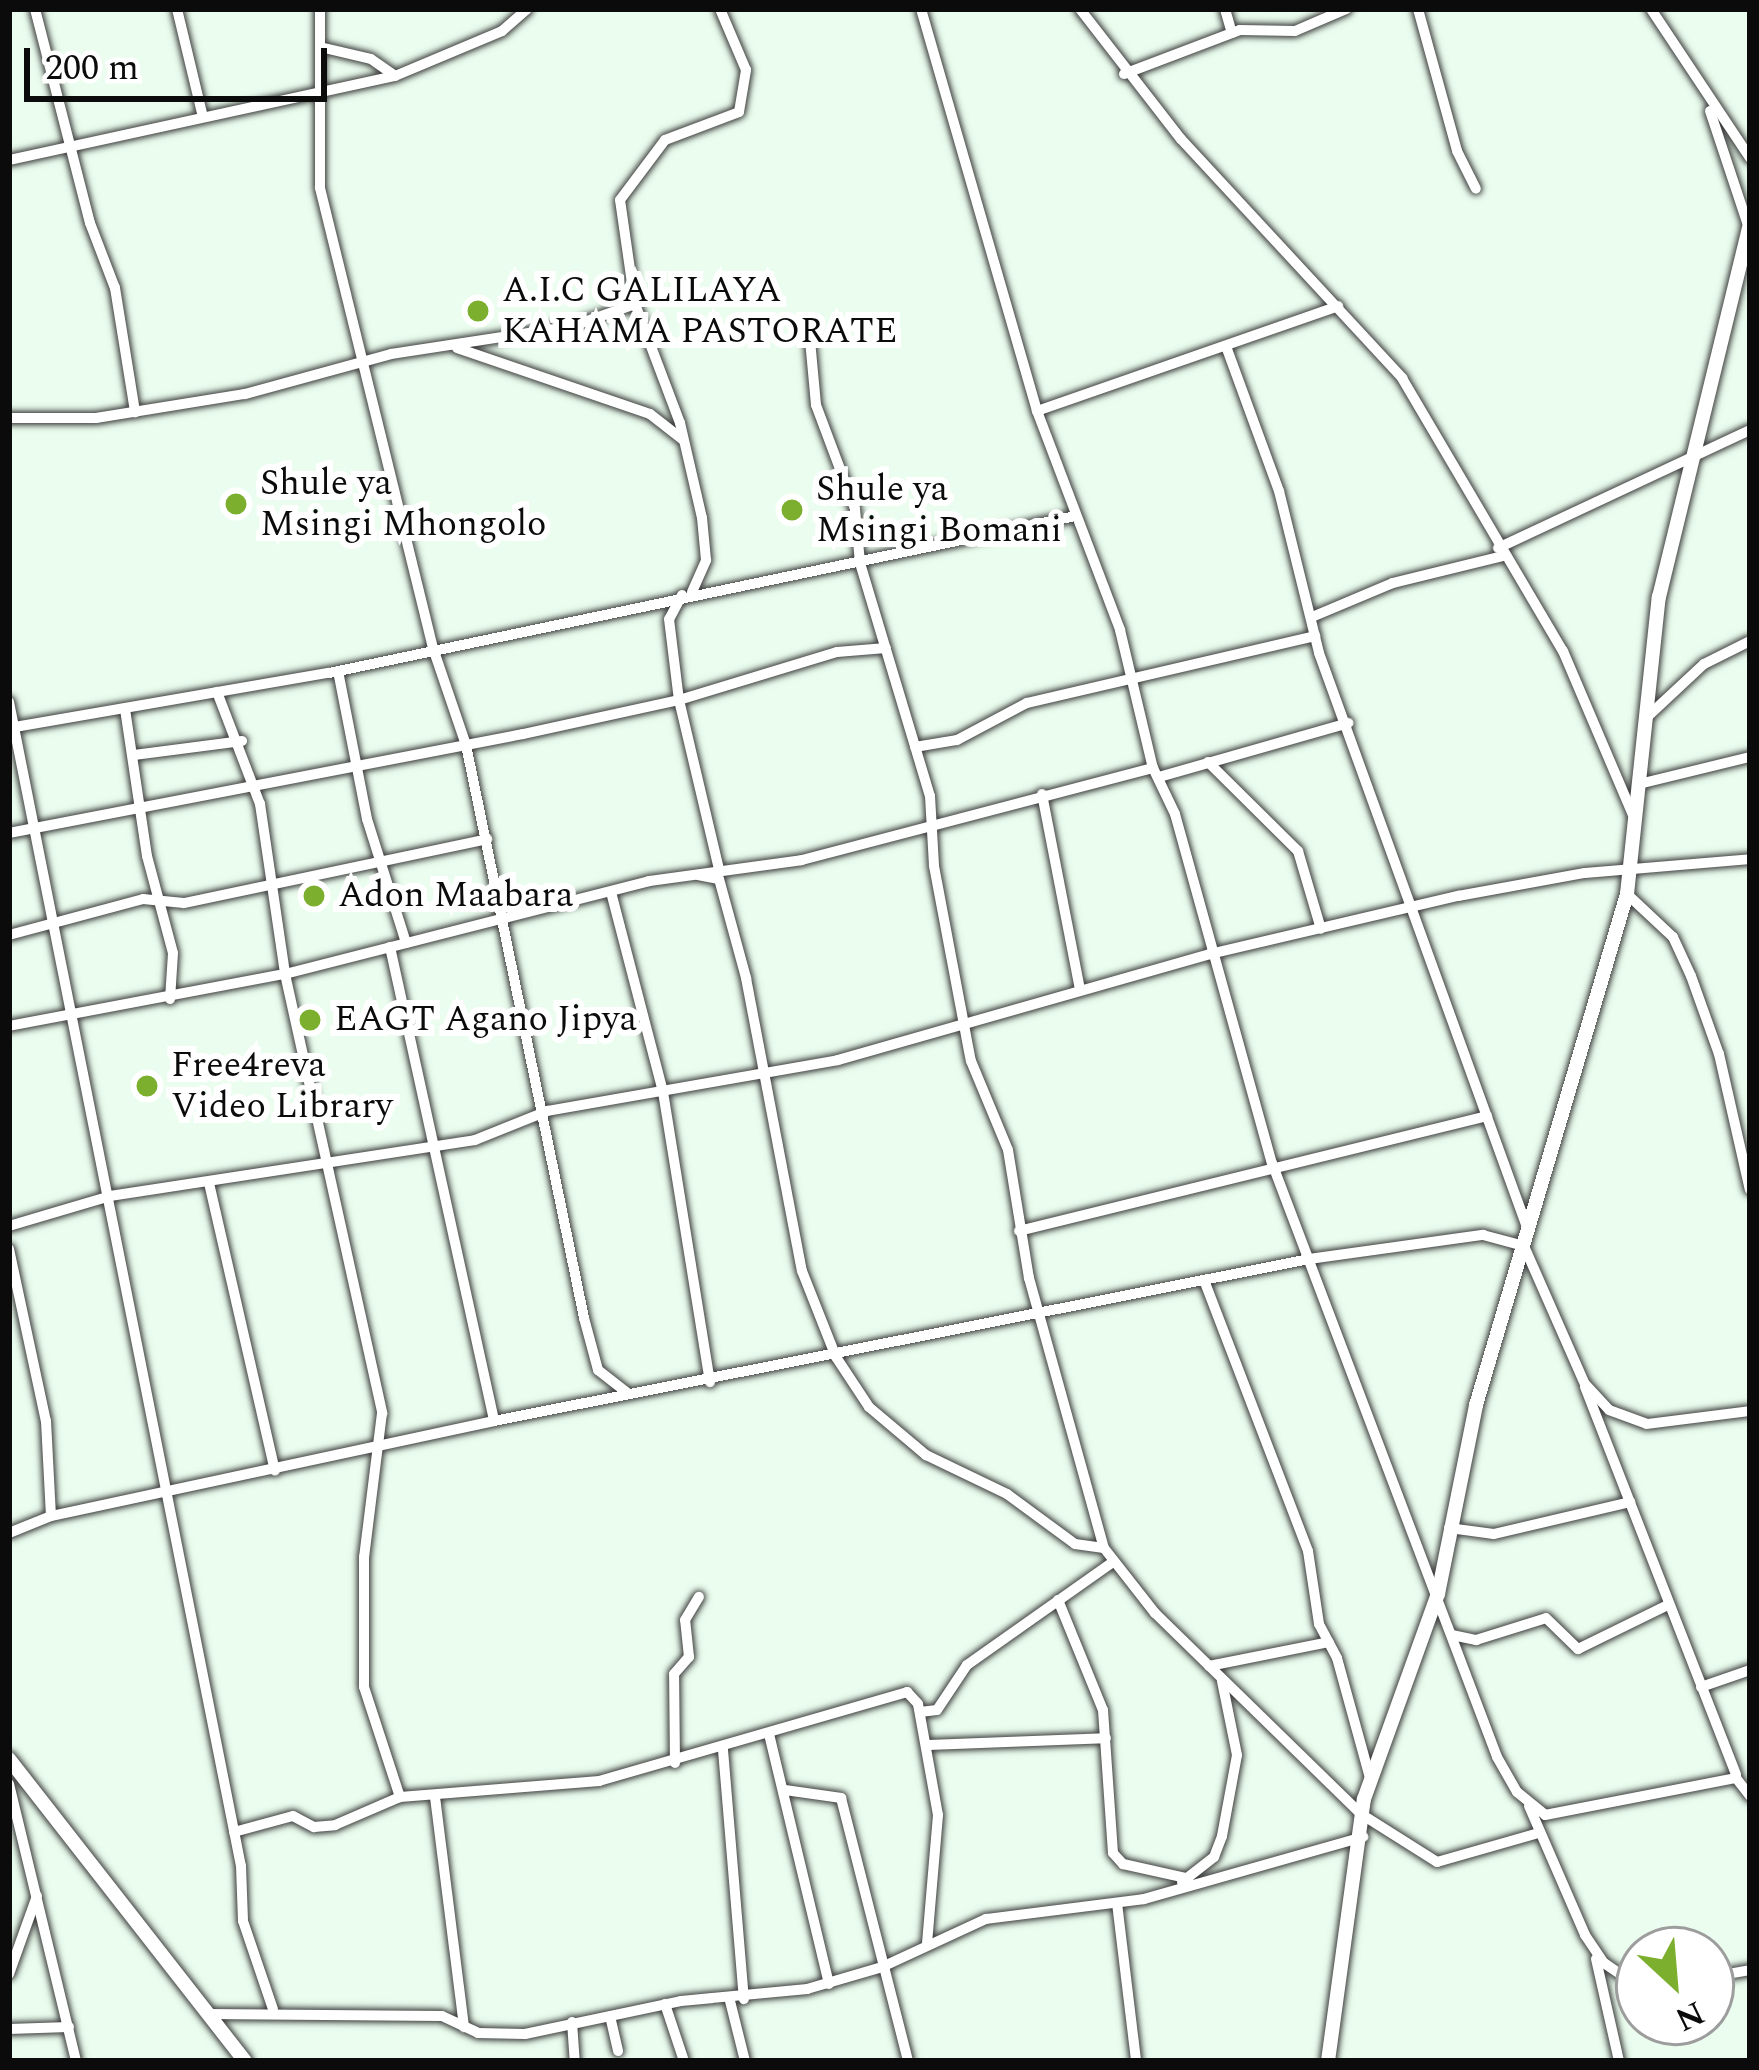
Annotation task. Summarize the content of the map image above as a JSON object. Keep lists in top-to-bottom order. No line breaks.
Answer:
{"places":["A.I.C GALILAYA KAHAMA PASTORATE","Shule ya Msingi Mhongolo","Shule ya Msingi Bomani","Adon Maabara","EAGT Agano Jipya","Free4reva Video Library"],"scale_bar":"200 m","north":"bottom right"}
